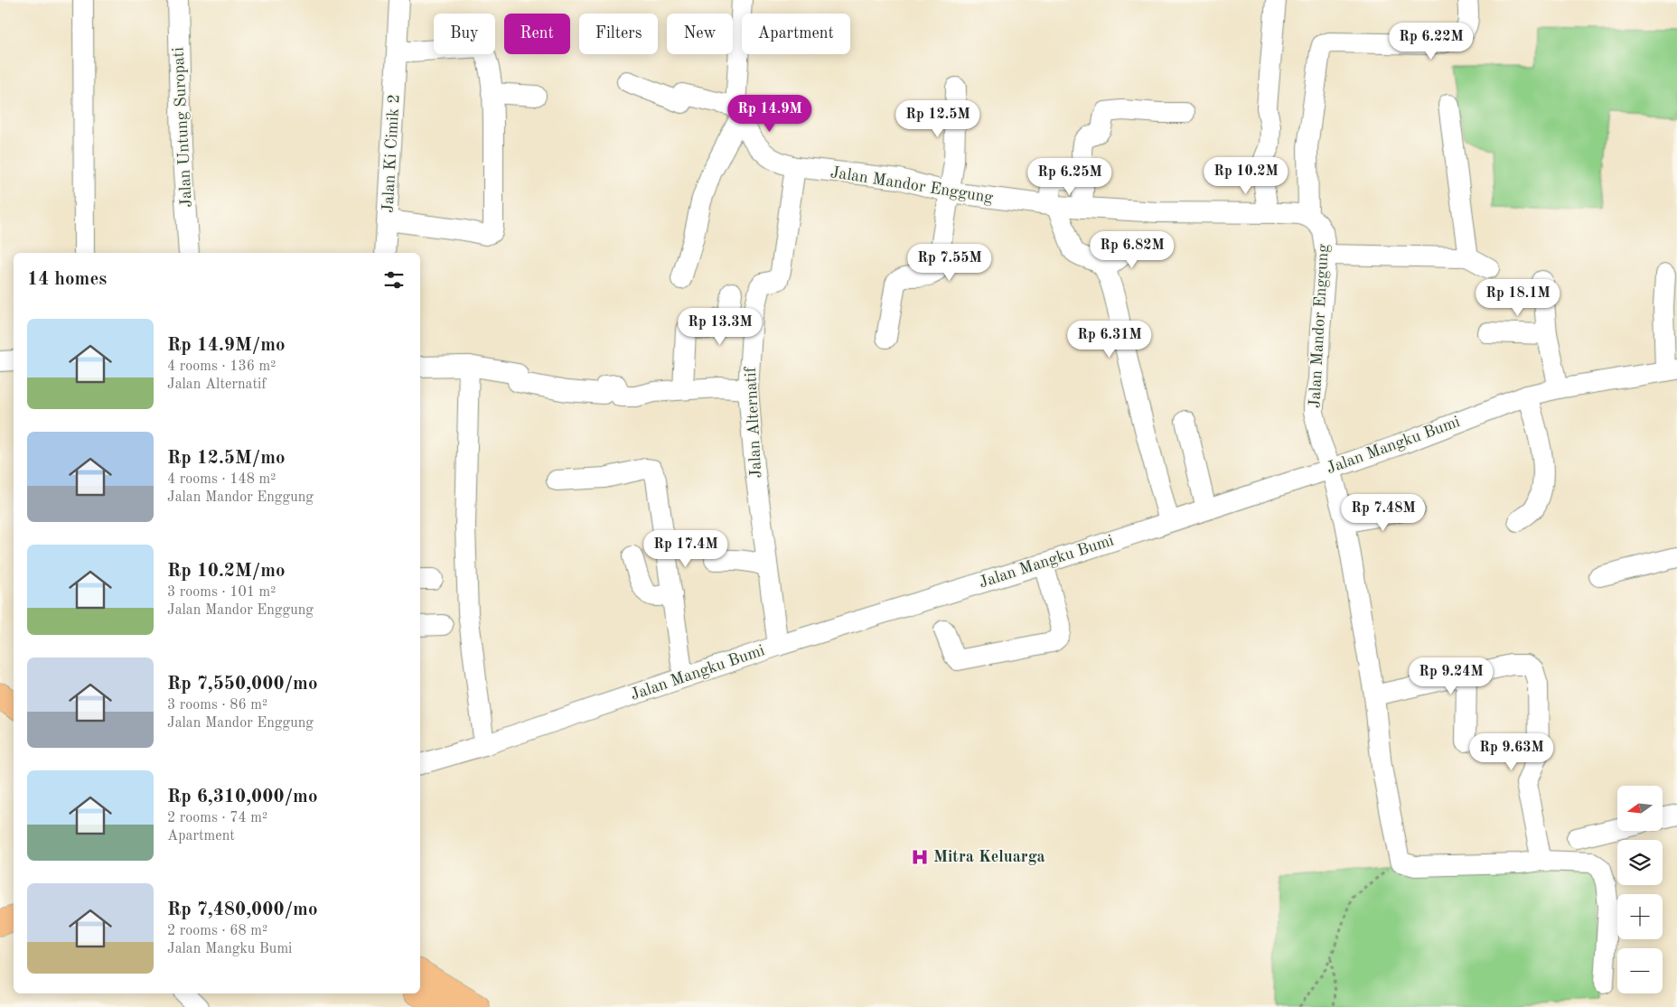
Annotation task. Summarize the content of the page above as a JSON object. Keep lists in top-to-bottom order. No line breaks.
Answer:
{"streets":{"street":["Jalan Untung Suropati","Jalan Ki Cimik 2","Jalan Mandor Enggung","Jalan Alternatif","Jalan Mangku Bumi"]},"crossings":[["Jalan Mandor Enggung","Jalan Alternatif"],["Jalan Mandor Enggung","Jalan Mangku Bumi"],["Jalan Alternatif","Jalan Mangku Bumi"]],"places":{"hospital":["Mitra Keluarga"]},"north":"left","page":{"chip":["Buy","Rent","Filters","New","Apartment"],"price":["Rp 6.22M","Rp 14.9M","Rp 12.5M","Rp 10.2M","Rp 6.25M","Rp 6.82M","Rp 7.55M","Rp 18.1M","Rp 13.3M","Rp 6.31M","Rp 7.48M","Rp 17.4M","Rp 9.24M","Rp 9.63M"],"heading":"14 homes","list":[{"name":"Rp 14.9M/mo","note":"4 rooms · 136 m² · Jalan Alternatif"},{"name":"Rp 12.5M/mo","note":"4 rooms · 148 m² · Jalan Mandor Enggung"},{"name":"Rp 10.2M/mo","note":"3 rooms · 101 m² · Jalan Mandor Enggung"},{"name":"Rp 7,550,000/mo","note":"3 rooms · 86 m² · Jalan Mandor Enggung"},{"name":"Rp 6,310,000/mo","note":"2 rooms · 74 m² · Apartment"},{"name":"Rp 7,480,000/mo","note":"2 rooms · 68 m² · Jalan Mangku Bumi"}],"map_buttons":["+","−"]}}
